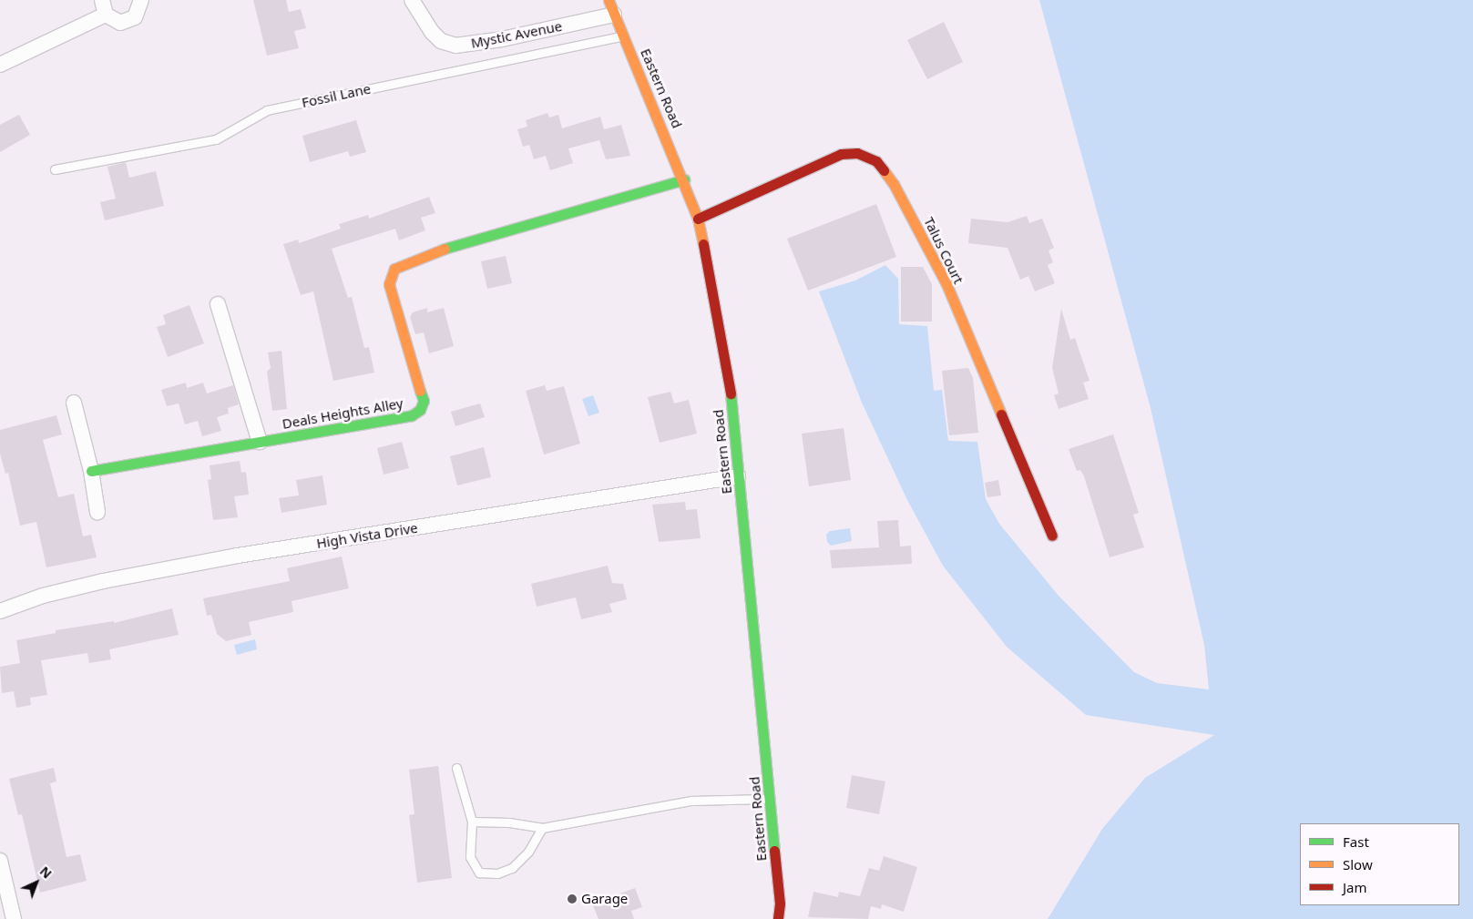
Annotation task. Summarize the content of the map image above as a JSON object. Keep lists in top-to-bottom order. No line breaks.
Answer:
{"streets":{"main road":["Eastern Road","Talus Court","Deals Heights Alley"],"street":["Mystic Avenue","High Vista Drive"],"lane":["Fossil Lane"]},"crossings":[["Mystic Avenue","Eastern Road"],["Eastern Road","Fossil Lane"],["Eastern Road","Talus Court"],["Eastern Road","Deals Heights Alley"],["Eastern Road","High Vista Drive"]],"places":["Garage"],"legend":["Fast","Slow","Jam"],"north":"top right"}
